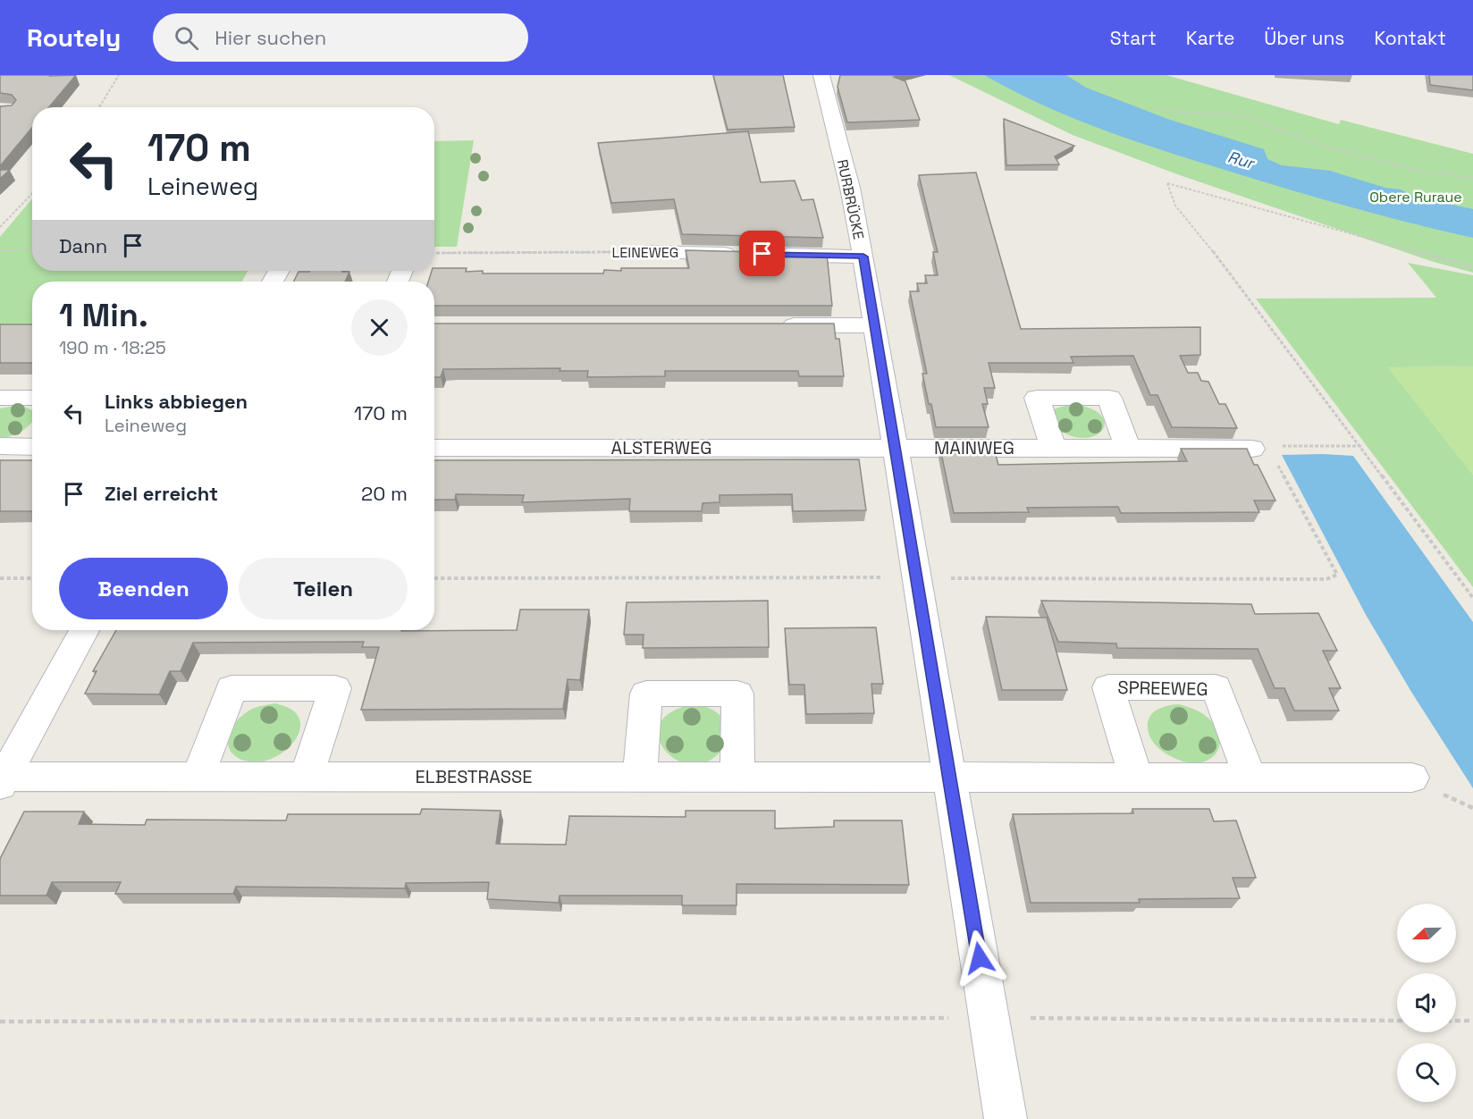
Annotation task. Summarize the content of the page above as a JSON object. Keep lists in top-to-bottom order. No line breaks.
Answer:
{"streets":{"street":["RURBRÜCKE","LEINEWEG","ALSTERWEG","MAINWEG","SPREEWEG","ELBESTRASSE"]},"crossings":[["RURBRÜCKE","LEINEWEG"],["RURBRÜCKE","ALSTERWEG"],["RURBRÜCKE","MAINWEG"],["RURBRÜCKE","ELBESTRASSE"],["ALSTERWEG","MAINWEG"]],"water":["Rur"],"parks":["Obere Ruraue"],"north":"left","page":{"header":"Routely","search":"Hier suchen","nav":["Start","Karte","Über uns","Kontakt"],"turn":["170 m","Leineweg"],"then":"Dann","heading":["1 Min.","190 m · 18:25"],"list":[{"name":"Links abbiegen","note":"Leineweg","value":"170 m"},{"name":"Ziel erreicht","value":"20 m"}],"buttons":["Beenden","Teilen"]}}
